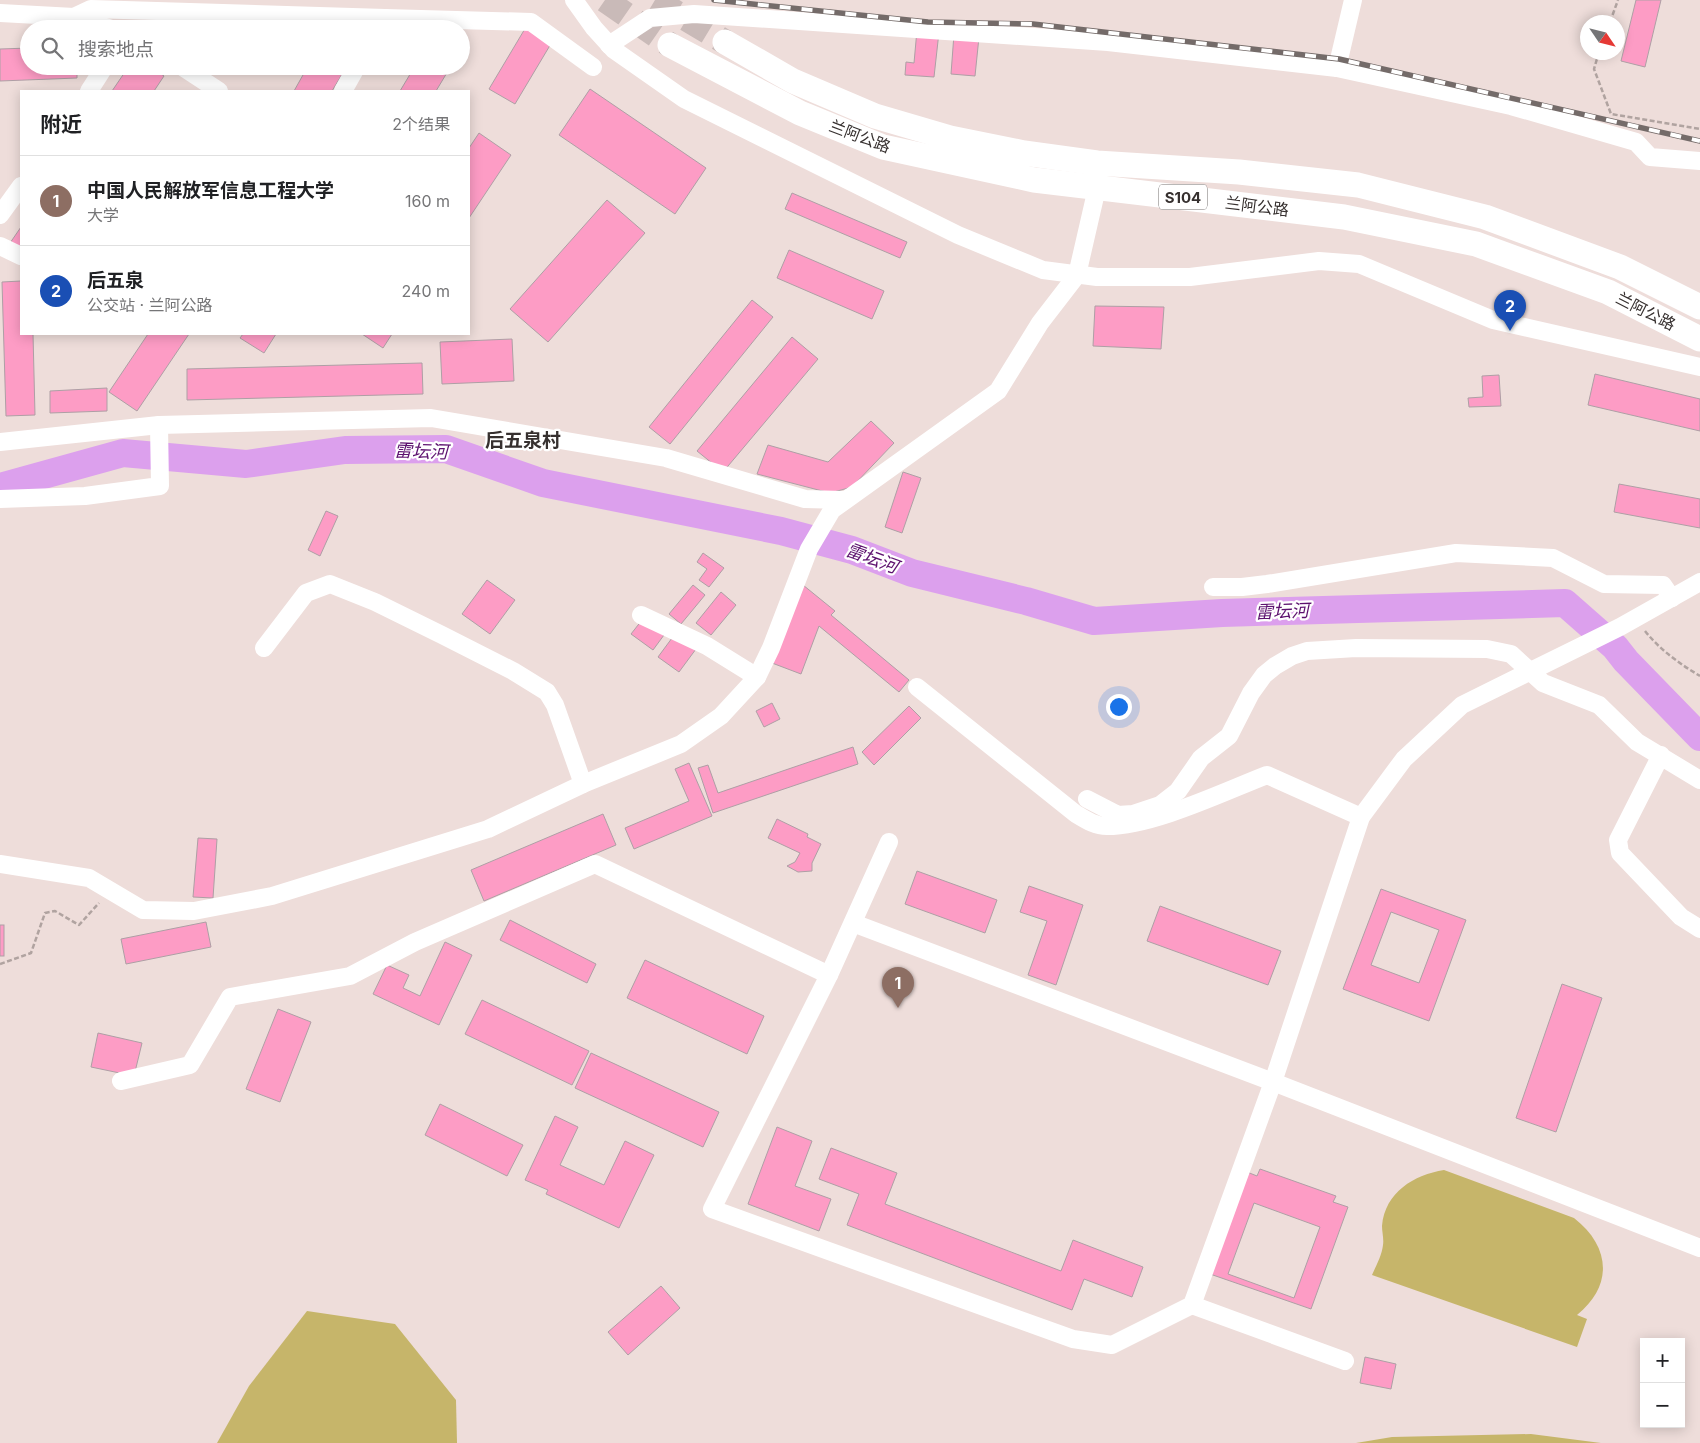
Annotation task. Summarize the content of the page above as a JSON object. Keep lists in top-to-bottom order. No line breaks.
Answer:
{"streets":{"highway":["兰阿公路","S104"]},"districts":["后五泉村"],"water":["雷坛河"],"north":"bottom right","page":{"search":"搜索地点","heading":["附近","2个结果"],"list":[{"mark":"1","name":"中国人民解放军信息工程大学","note":"大学","value":"160 m"},{"mark":"2","name":"后五泉","note":"公交站 · 兰阿公路","value":"240 m"}],"pins":["2","1"],"map_buttons":["+","−"]}}
